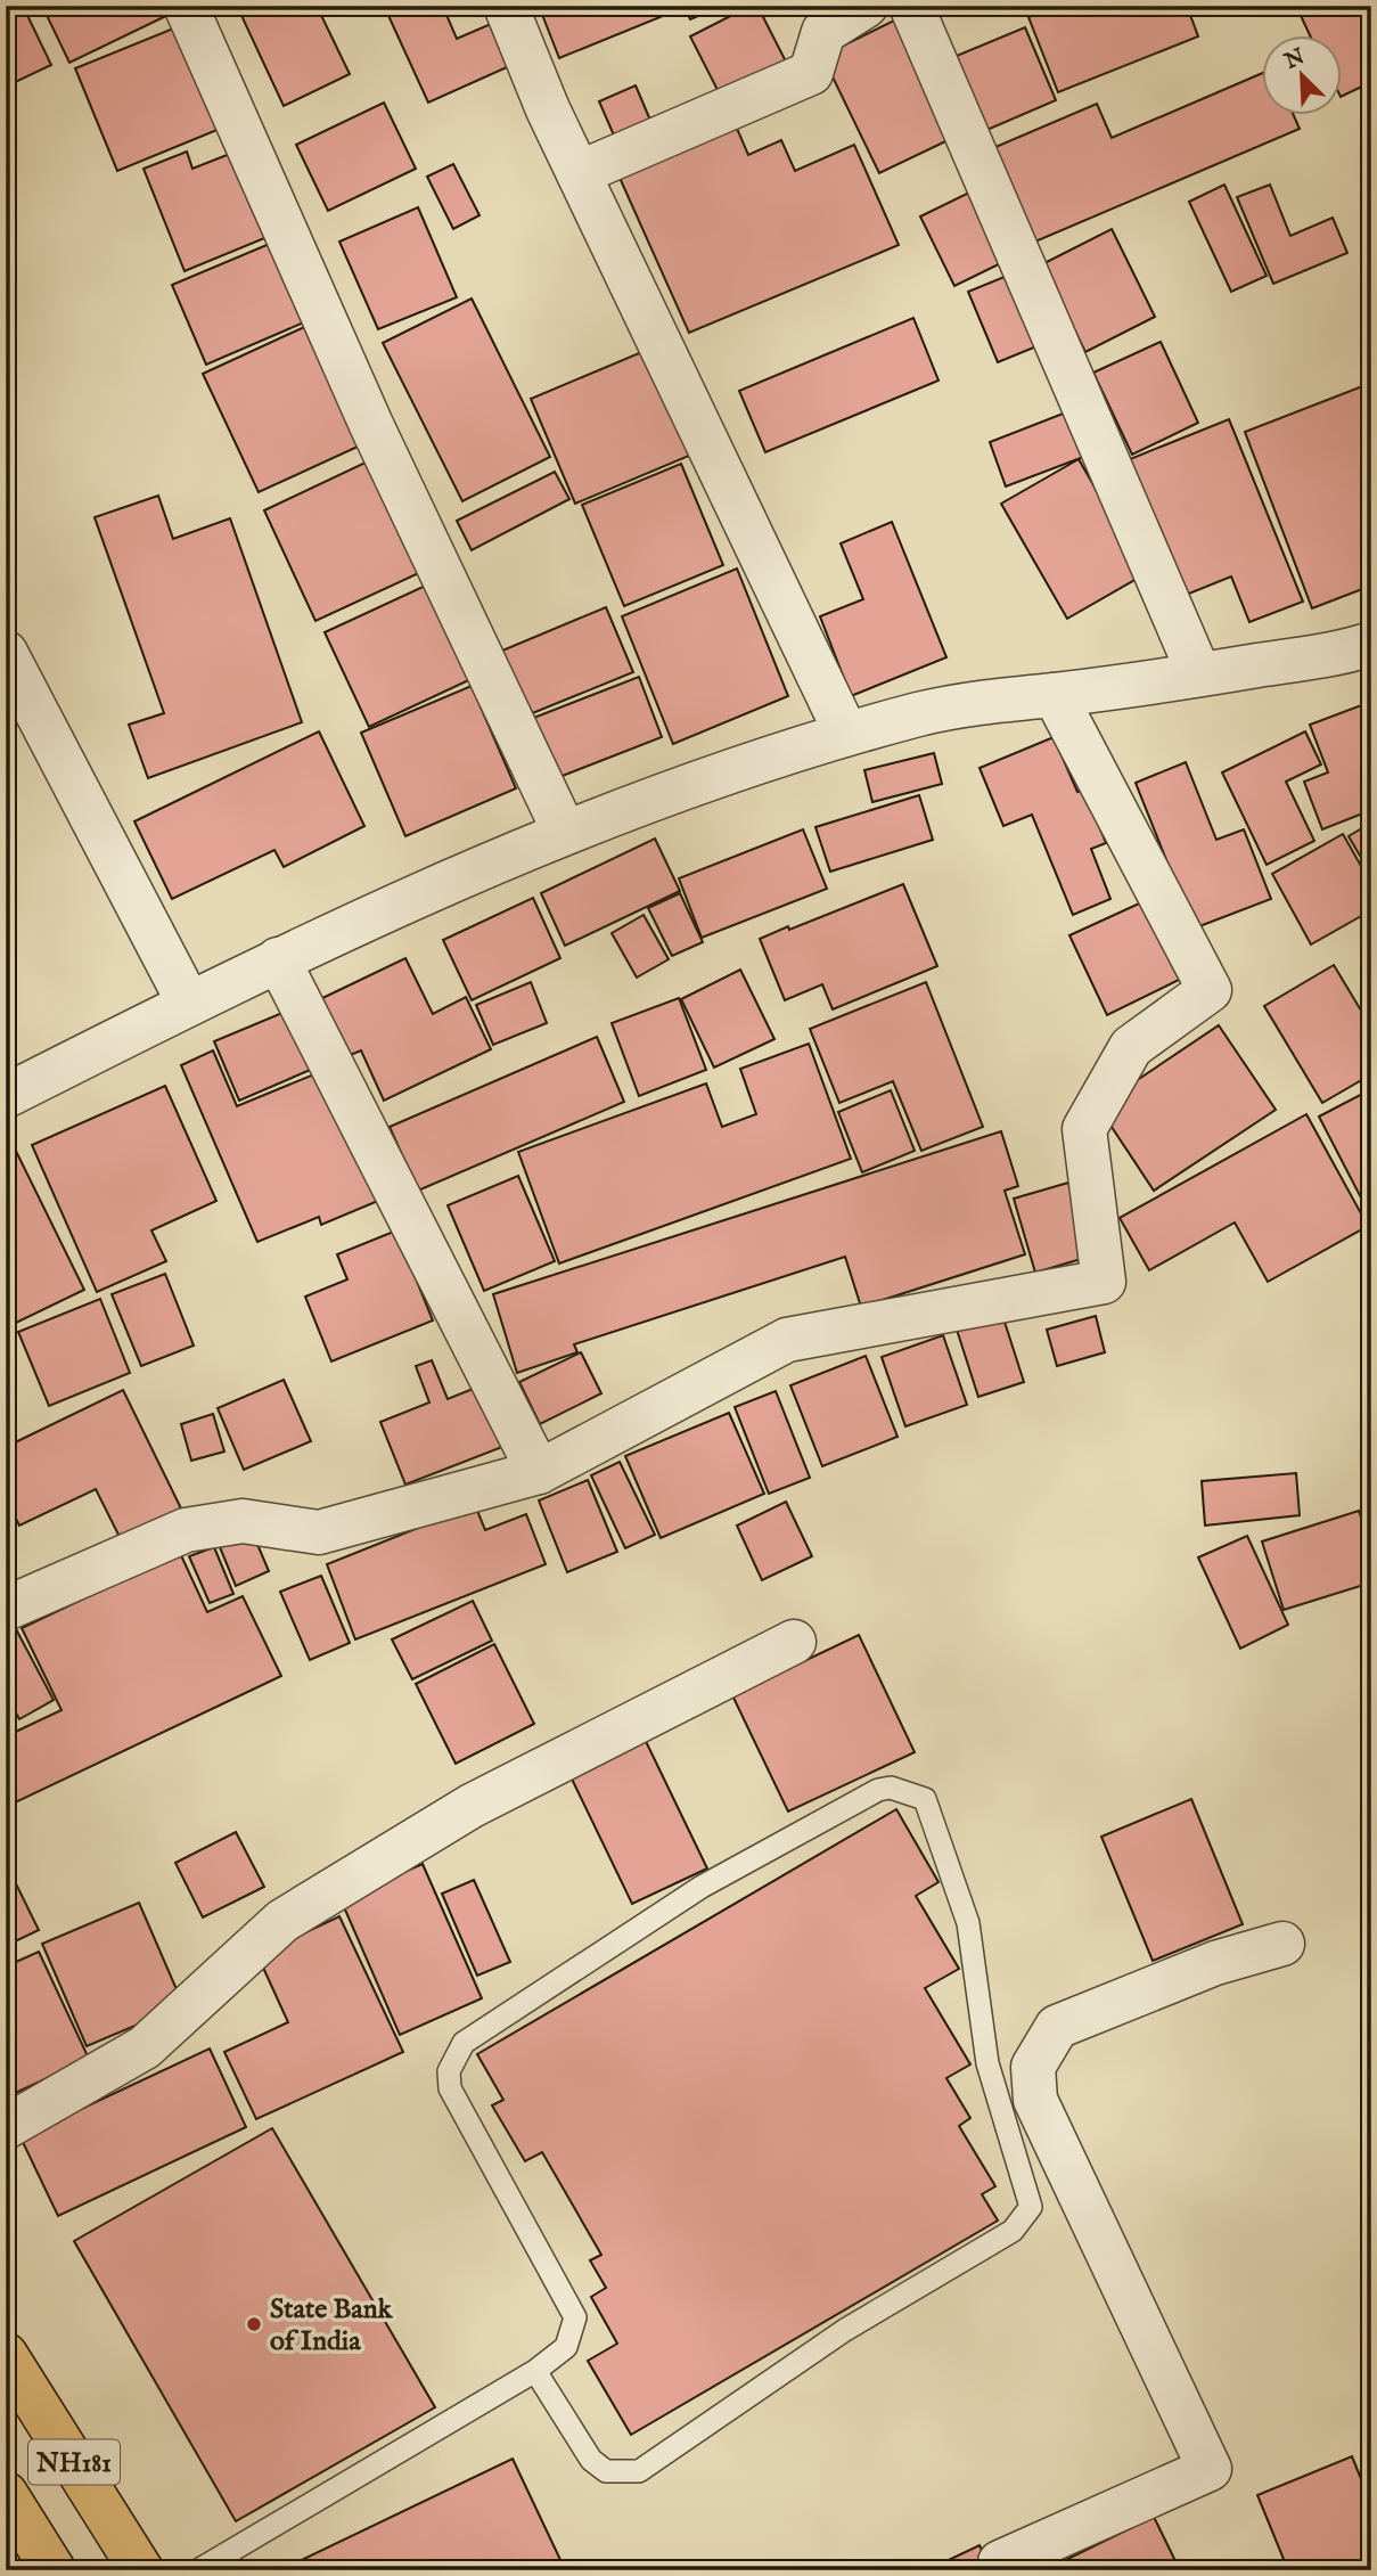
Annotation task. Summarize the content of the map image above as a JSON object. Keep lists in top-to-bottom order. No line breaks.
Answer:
{"streets":{"highway":["NH181"]},"places":["State Bank of India"],"north":"top left"}
